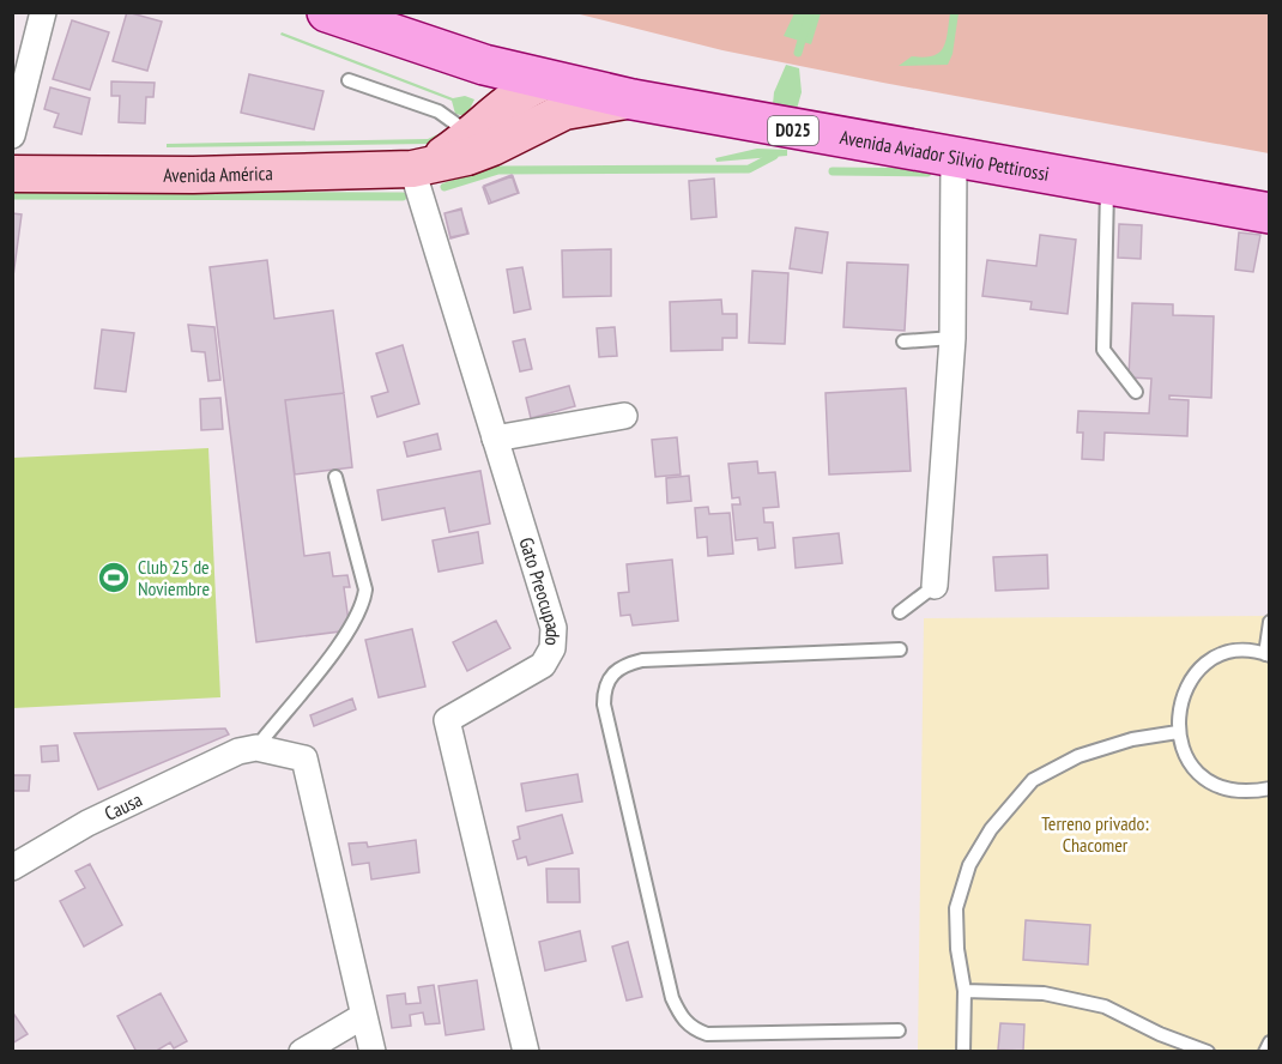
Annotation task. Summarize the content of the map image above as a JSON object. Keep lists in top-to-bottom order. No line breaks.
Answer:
{"streets":{"main road":["D025","Avenida Aviador Silvio Pettirossi","Avenida América"],"street":["Gato Preocupado","Causa"]},"crossings":[["Avenida Aviador Silvio Pettirossi","Avenida América"],["Avenida América","Gato Preocupado"]],"parks":["Terreno privado: Chacomer"],"places":{"sports":["Club 25 de Noviembre"]}}
